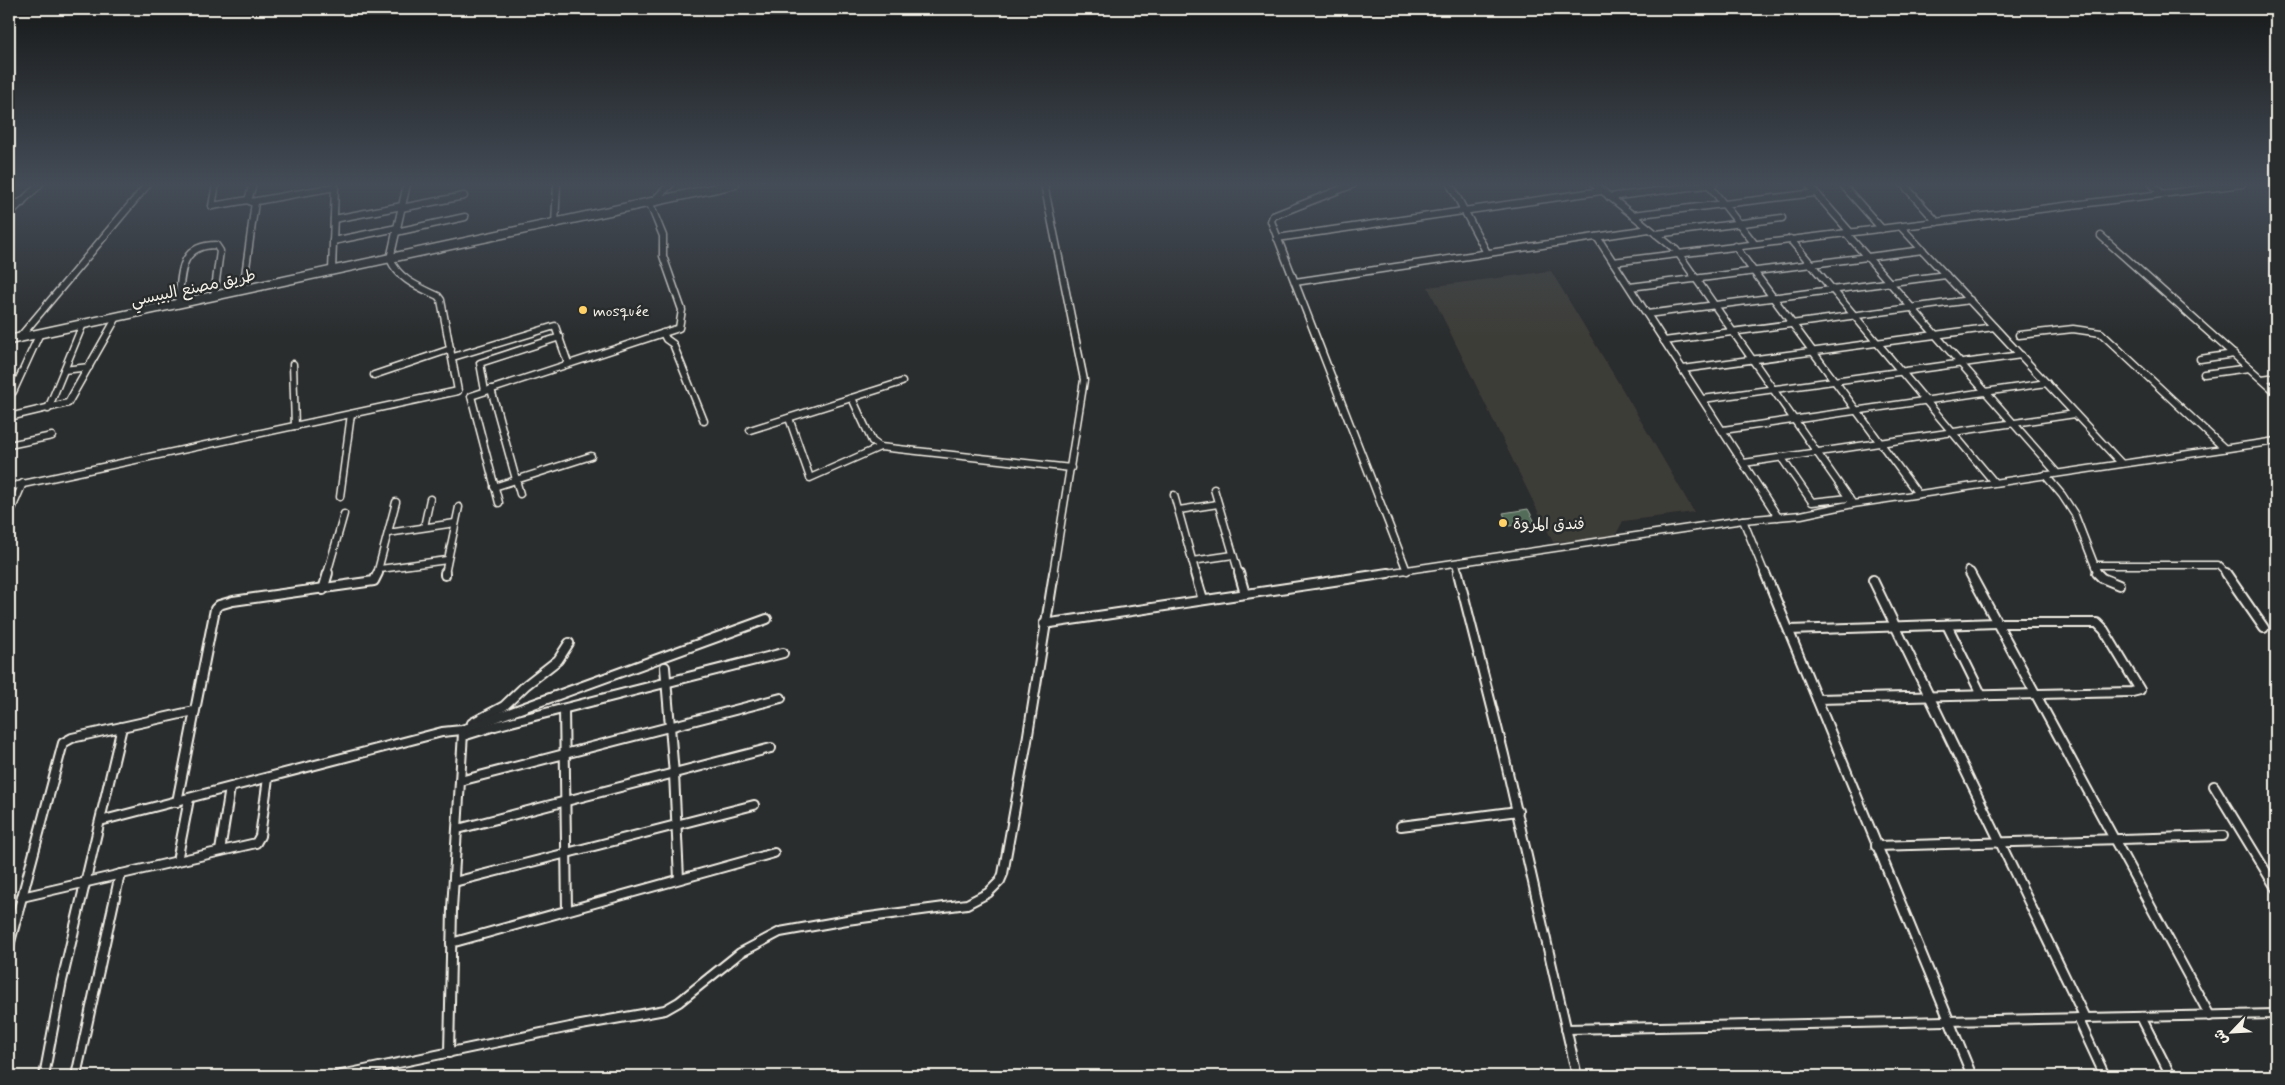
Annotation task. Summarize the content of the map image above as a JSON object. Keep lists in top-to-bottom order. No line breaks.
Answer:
{"streets":{"main road":["طريق مصنع البيبسي"]},"places":["mosquée","فندق المروة"],"north":"bottom left"}
